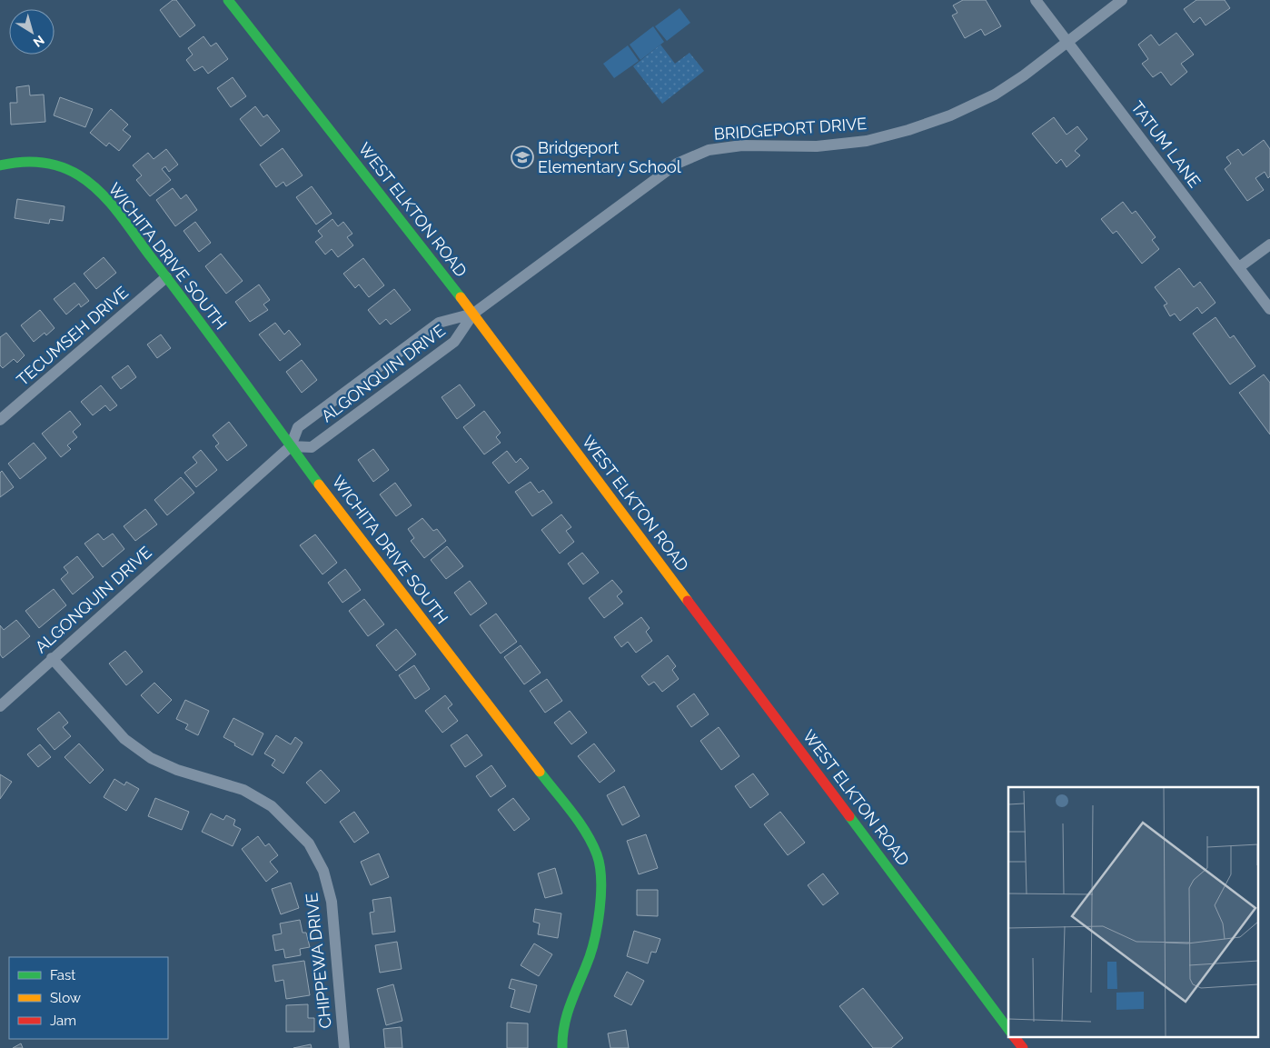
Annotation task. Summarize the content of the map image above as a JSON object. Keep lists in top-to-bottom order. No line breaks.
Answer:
{"streets":{"street":["BRIDGEPORT DRIVE","TATUM LANE","WEST ELKTON ROAD","WICHITA DRIVE SOUTH","TECUMSEH DRIVE","ALGONQUIN DRIVE","CHIPPEWA DRIVE"]},"crossings":[["BRIDGEPORT DRIVE","TATUM LANE"],["BRIDGEPORT DRIVE","WEST ELKTON ROAD"],["BRIDGEPORT DRIVE","ALGONQUIN DRIVE"],["WEST ELKTON ROAD","ALGONQUIN DRIVE"],["WICHITA DRIVE SOUTH","TECUMSEH DRIVE"],["WICHITA DRIVE SOUTH","ALGONQUIN DRIVE"],["ALGONQUIN DRIVE","CHIPPEWA DRIVE"]],"places":{"school or university":["Bridgeport Elementary School"]},"legend":["Fast","Slow","Jam"],"north":"bottom right"}
